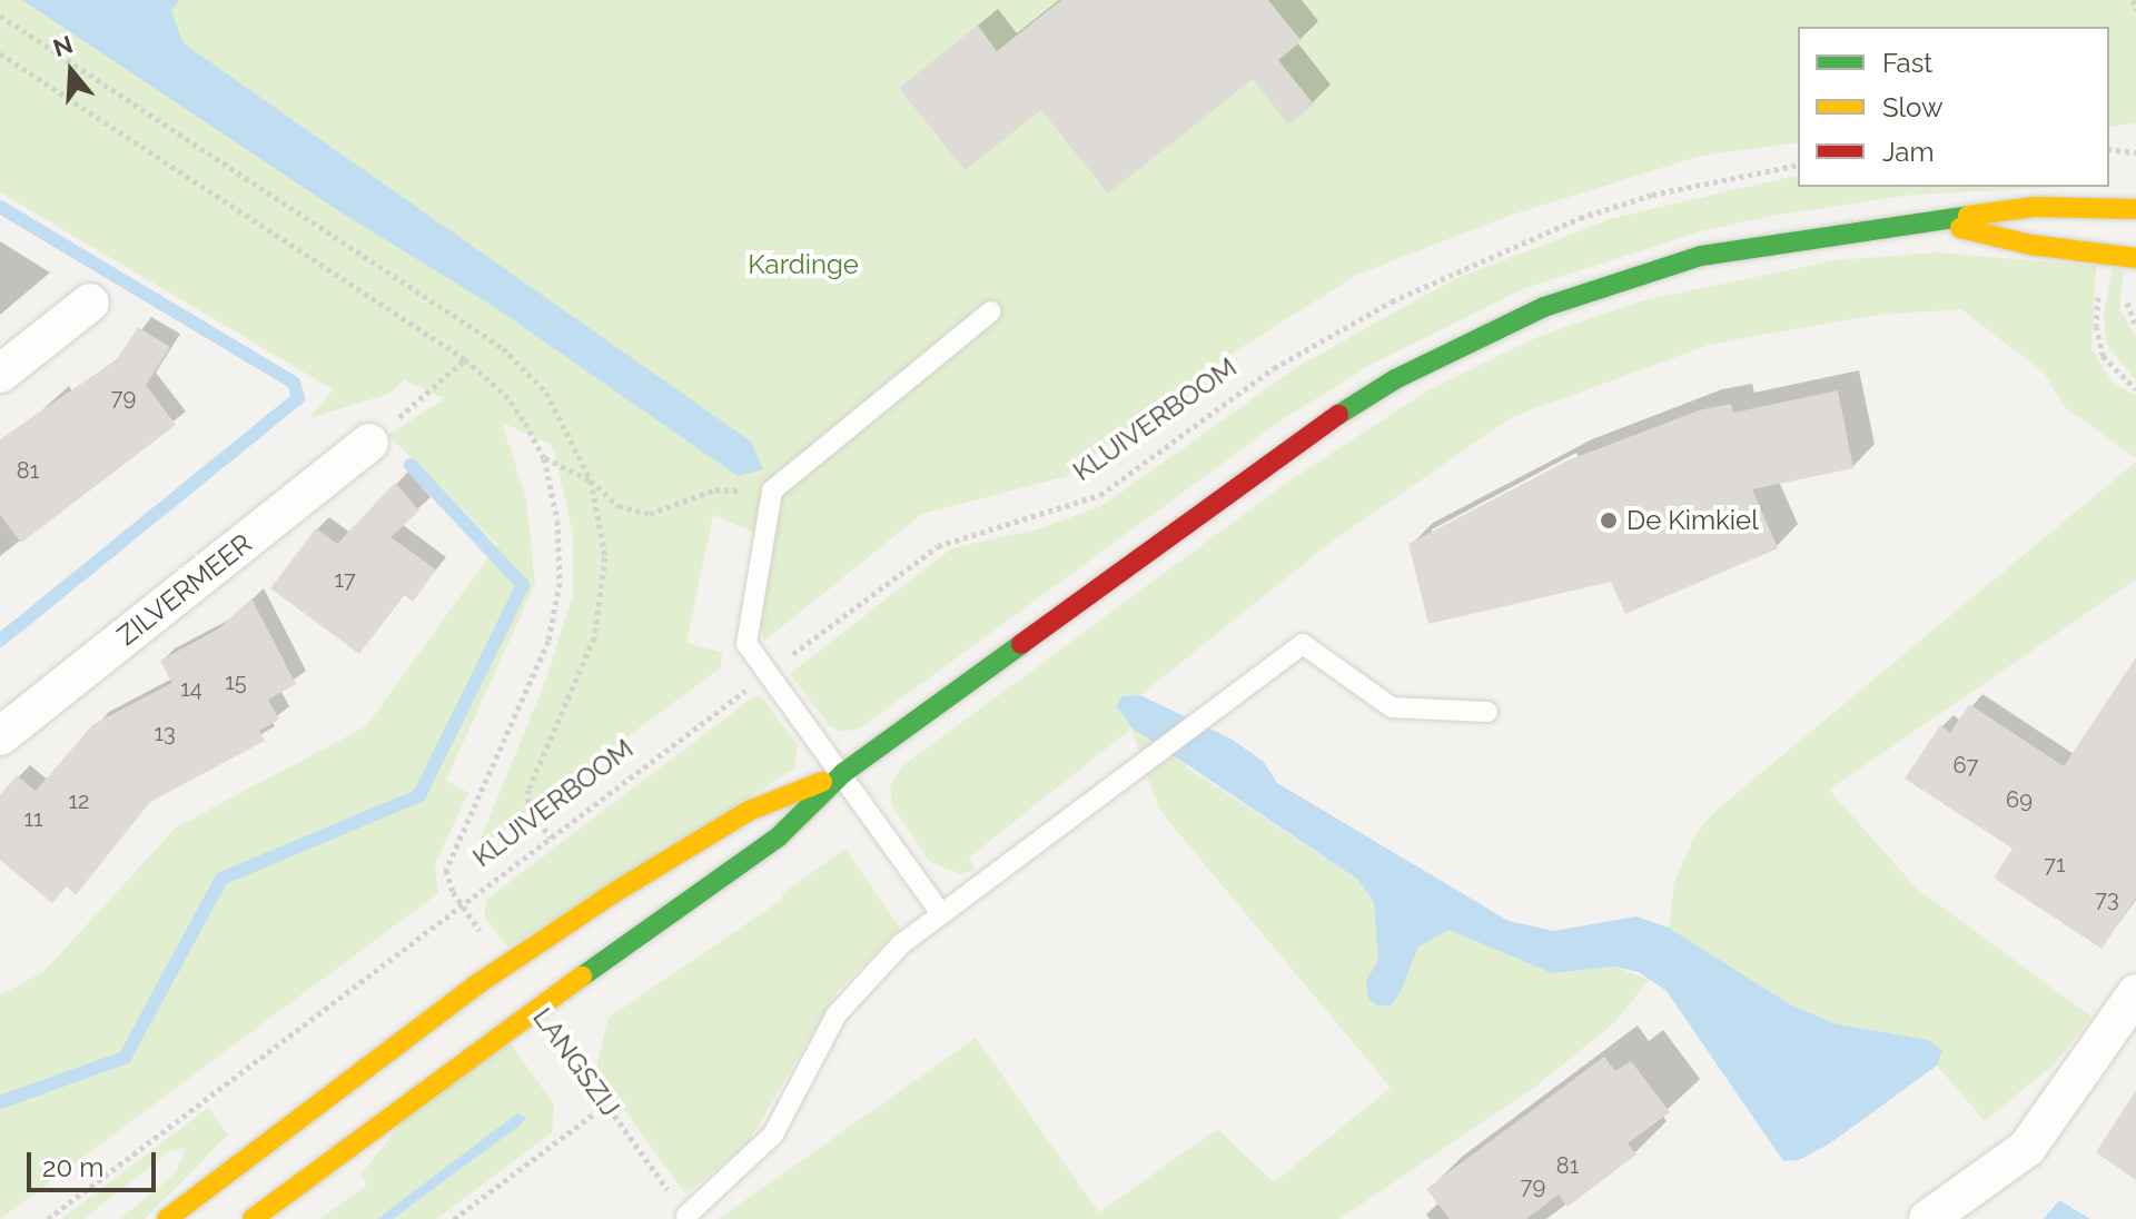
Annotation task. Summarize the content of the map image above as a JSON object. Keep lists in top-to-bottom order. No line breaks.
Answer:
{"streets":{"street":["ZILVERMEER"],"path":["KLUIVERBOOM","LANGSZIJ"]},"parks":["Kardinge"],"places":["De Kimkiel"],"house_numbers":["79","81","17","15","14","13","67","69","12","11","71","73","81","79"],"legend":["Fast","Slow","Jam"],"scale_bar":"20 m","north":"top"}
